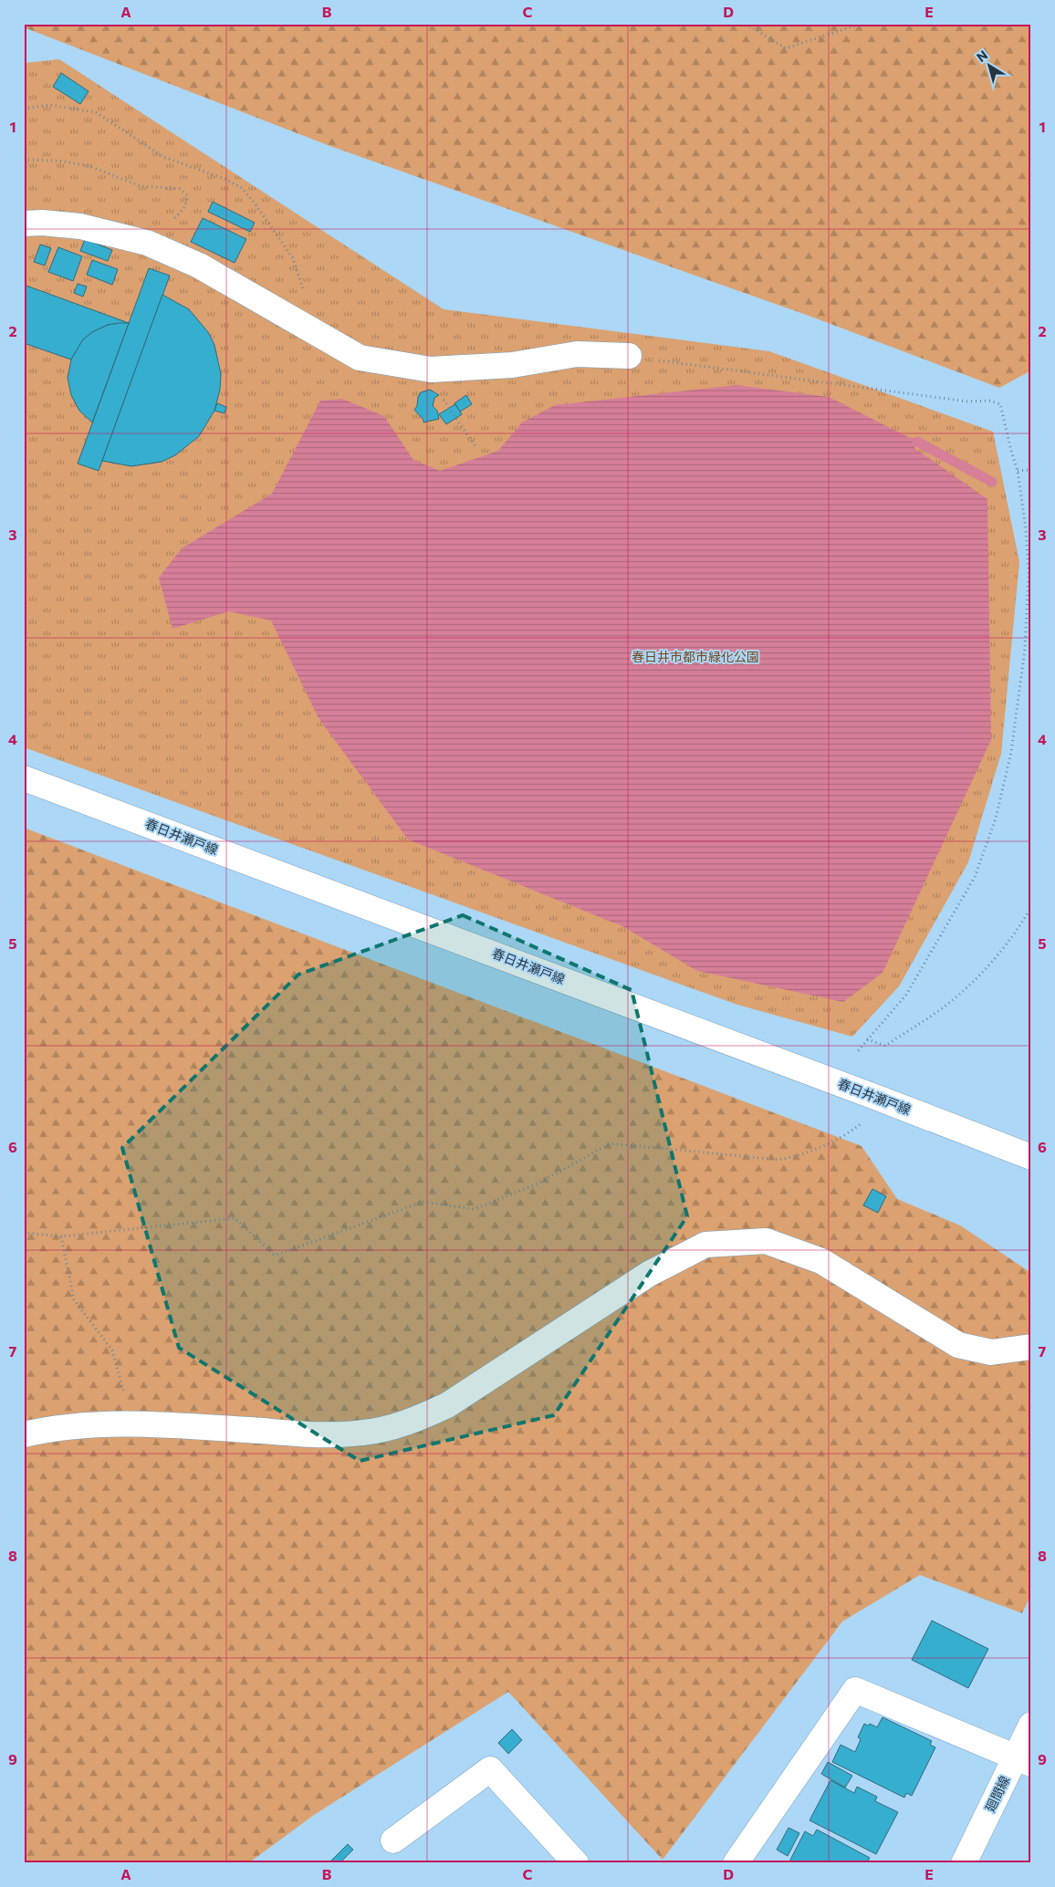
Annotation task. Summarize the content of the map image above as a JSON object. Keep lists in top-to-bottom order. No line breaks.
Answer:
{"streets":{"main road":["春日井瀬戸線","廻間線"]},"parks":["春日井市都市緑化公園"],"north":"top left","grid":{"columns":["A","B","C","D","E"],"rows":["1","2","3","4","5","6","7","8","9"]}}
